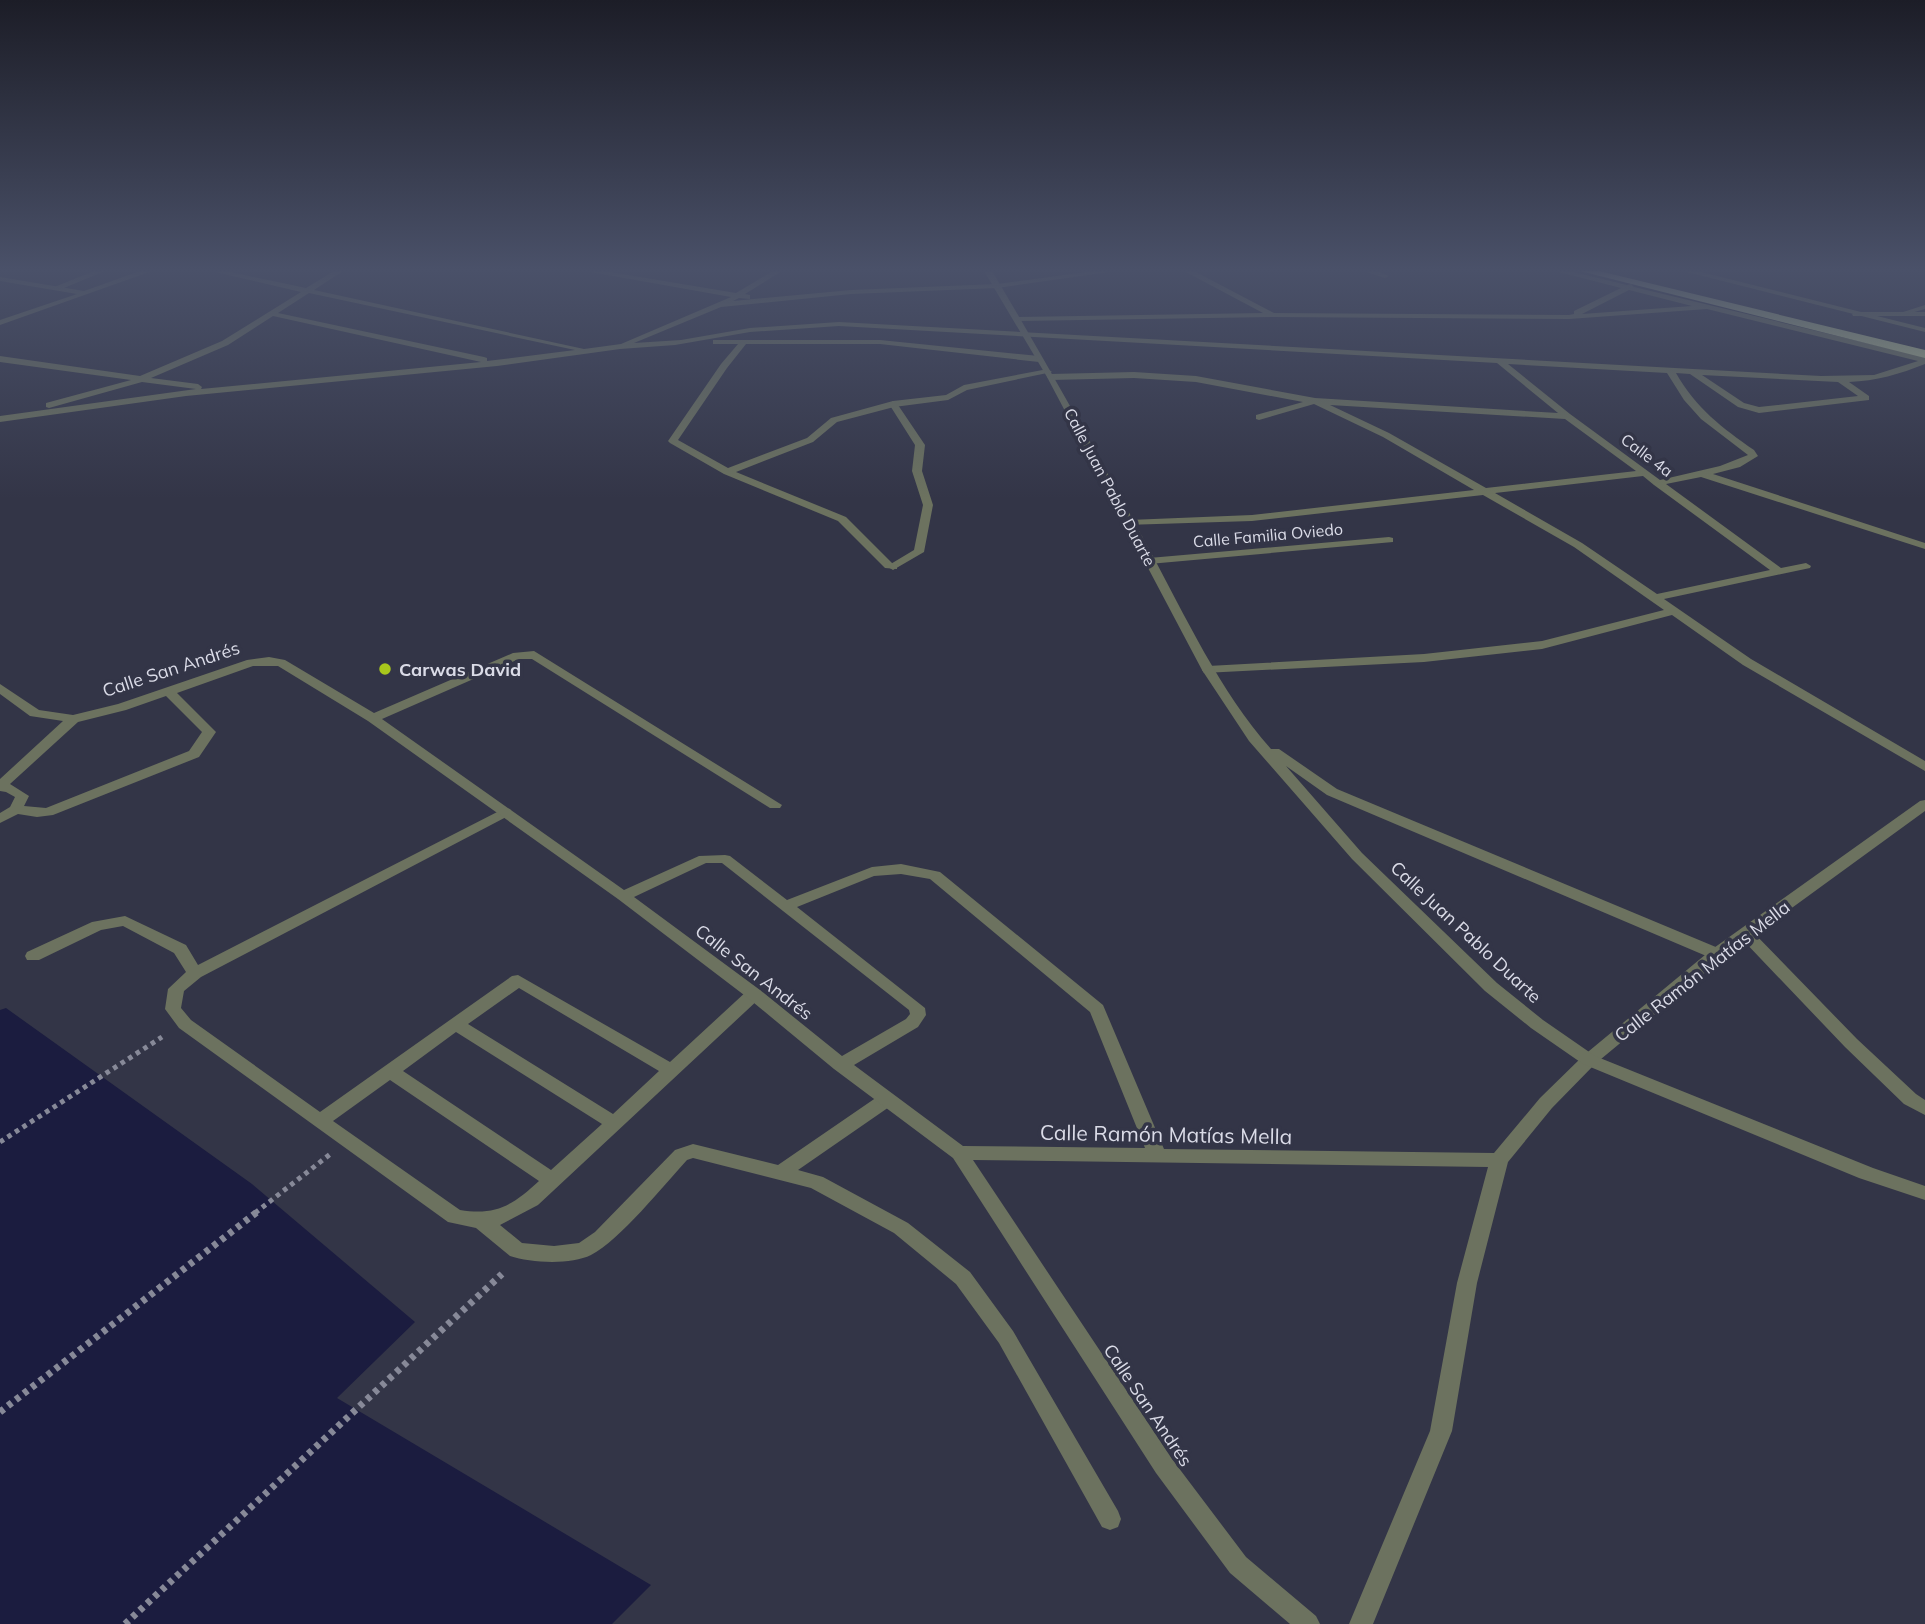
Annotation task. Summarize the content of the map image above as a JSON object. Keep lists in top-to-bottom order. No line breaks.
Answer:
{"streets":{"street":["Calle 4a","Calle Juan Pablo Duarte","Calle Familia Oviedo","Calle San Andrés","Calle Ramón Matías Mella"]},"crossings":[["Calle Juan Pablo Duarte","Calle Familia Oviedo"],["Calle Juan Pablo Duarte","Calle Ramón Matías Mella"],["Calle San Andrés","Calle Ramón Matías Mella"]],"places":["Carwas David"]}
